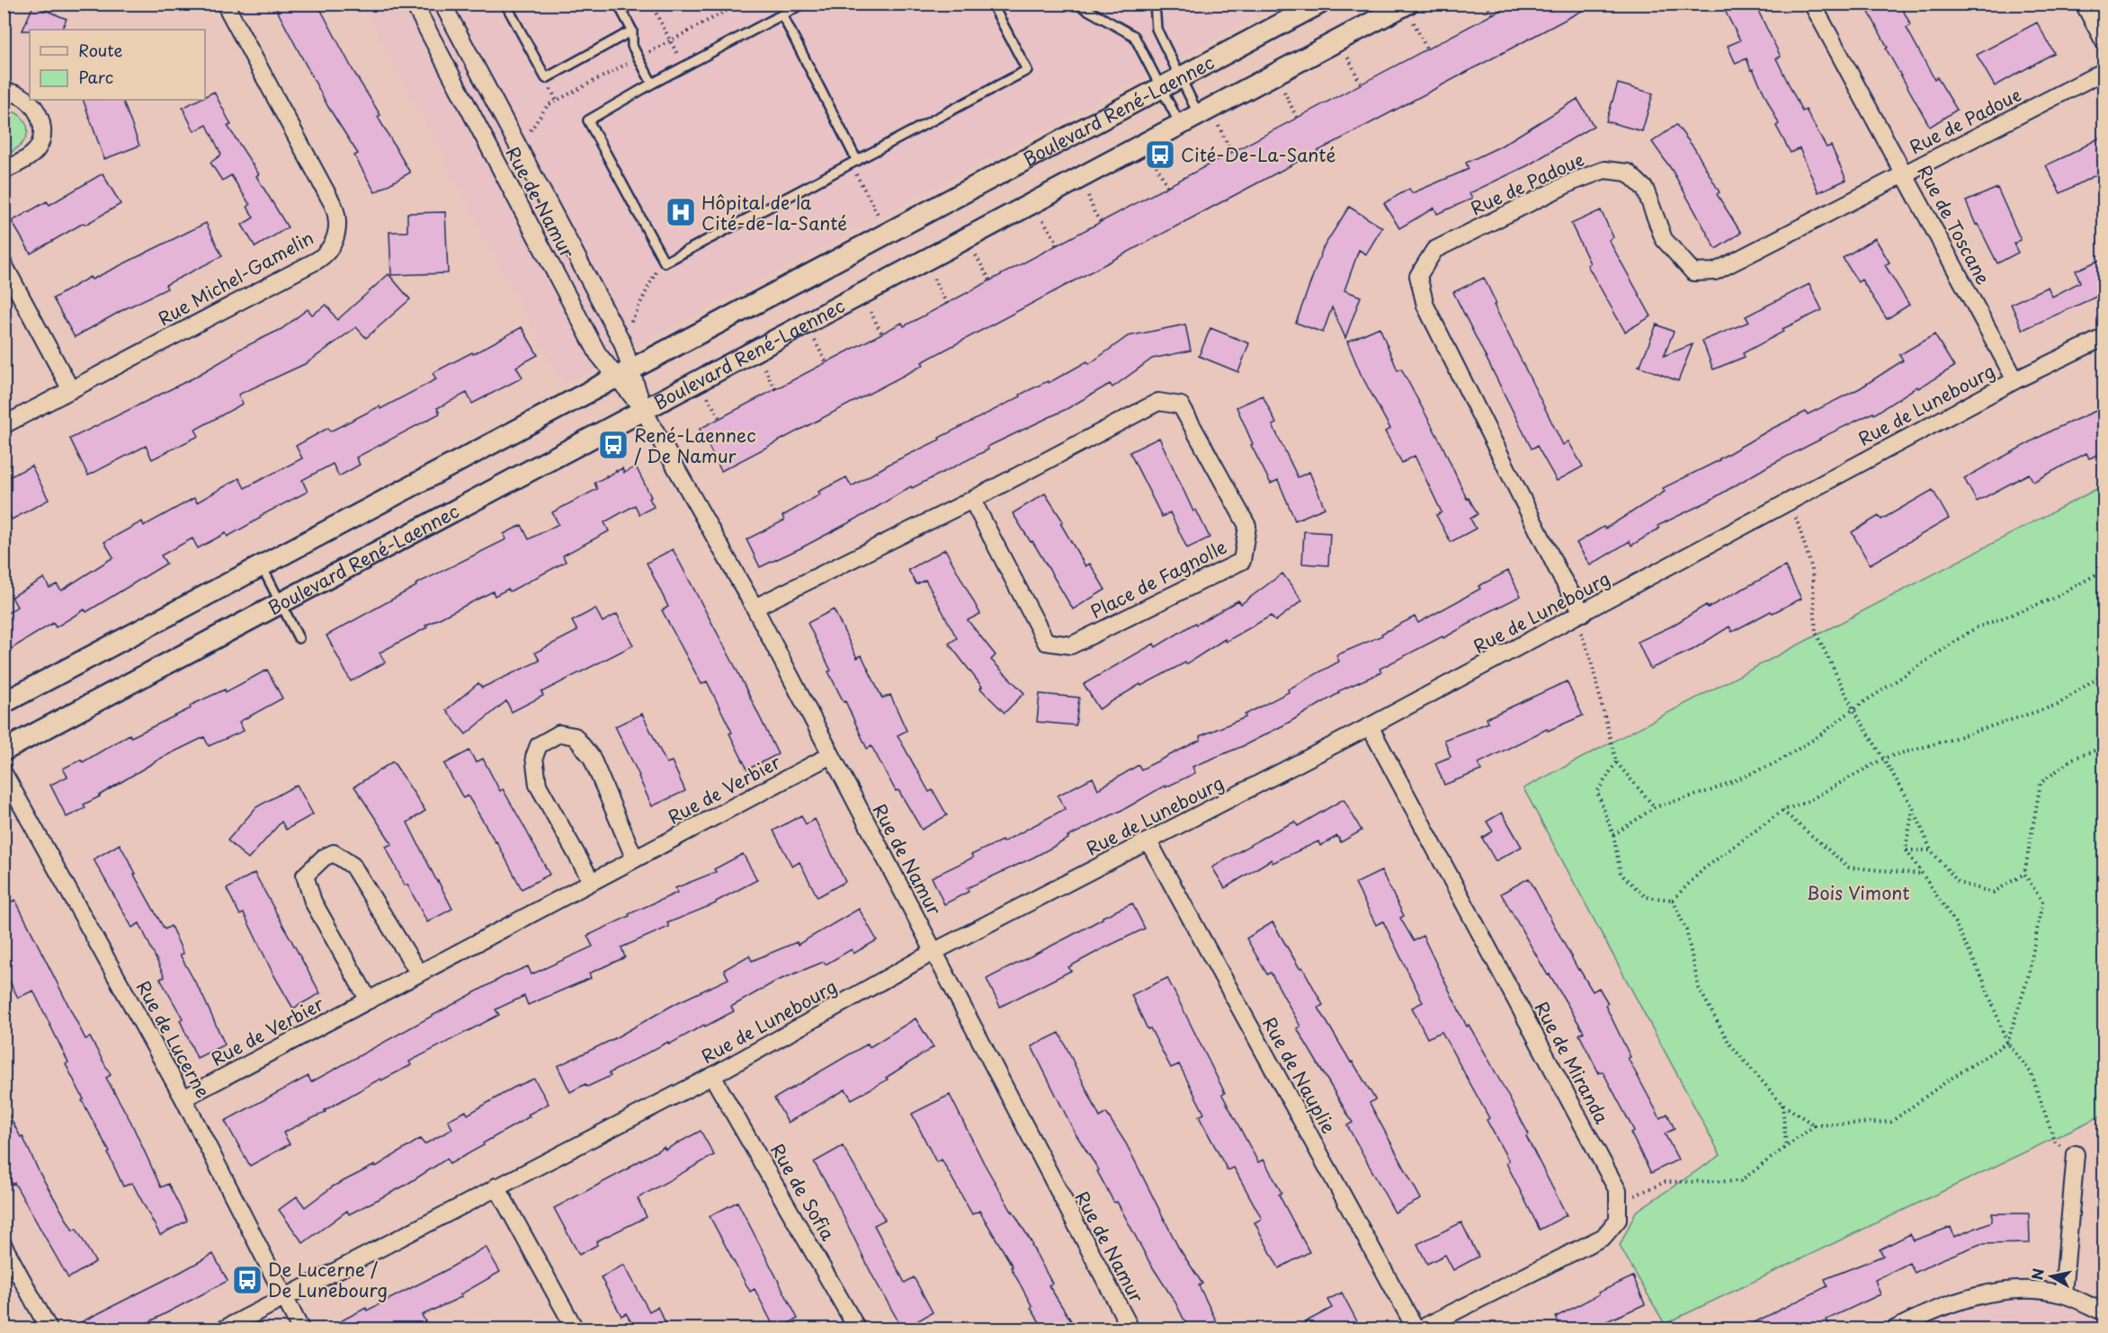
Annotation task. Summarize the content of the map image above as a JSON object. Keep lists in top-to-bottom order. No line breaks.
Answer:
{"streets":{"street":["Boulevard René-Laennec","Rue de Padoue","Rue de Namur","Rue de Toscane","Rue Michel-Gamelin","Rue de Lunebourg","Place de Fagnolle","Rue de Verbier","Rue de Lucerne","Rue de Miranda","Rue de Nauplie","Rue de Sofia"]},"crossings":[["Boulevard René-Laennec","Rue de Namur"],["Rue de Padoue","Rue de Toscane"],["Rue de Padoue","Rue de Lunebourg"],["Rue de Namur","Rue de Lunebourg"],["Rue de Namur","Place de Fagnolle"],["Rue de Namur","Rue de Verbier"],["Rue de Toscane","Rue de Lunebourg"],["Rue de Lunebourg","Rue de Lucerne"],["Rue de Lunebourg","Rue de Miranda"],["Rue de Lunebourg","Rue de Nauplie"],["Rue de Lunebourg","Rue de Sofia"],["Rue de Verbier","Rue de Lucerne"]],"parks":["Bois Vimont"],"places":{"bus stop":["Cité-De-La-Santé","René-Laennec / De Namur","De Lucerne / De Lunebourg"],"hospital":["Hôpital de la Cité-de-la-Santé"]},"legend":["Route","Parc"],"north":"left"}
